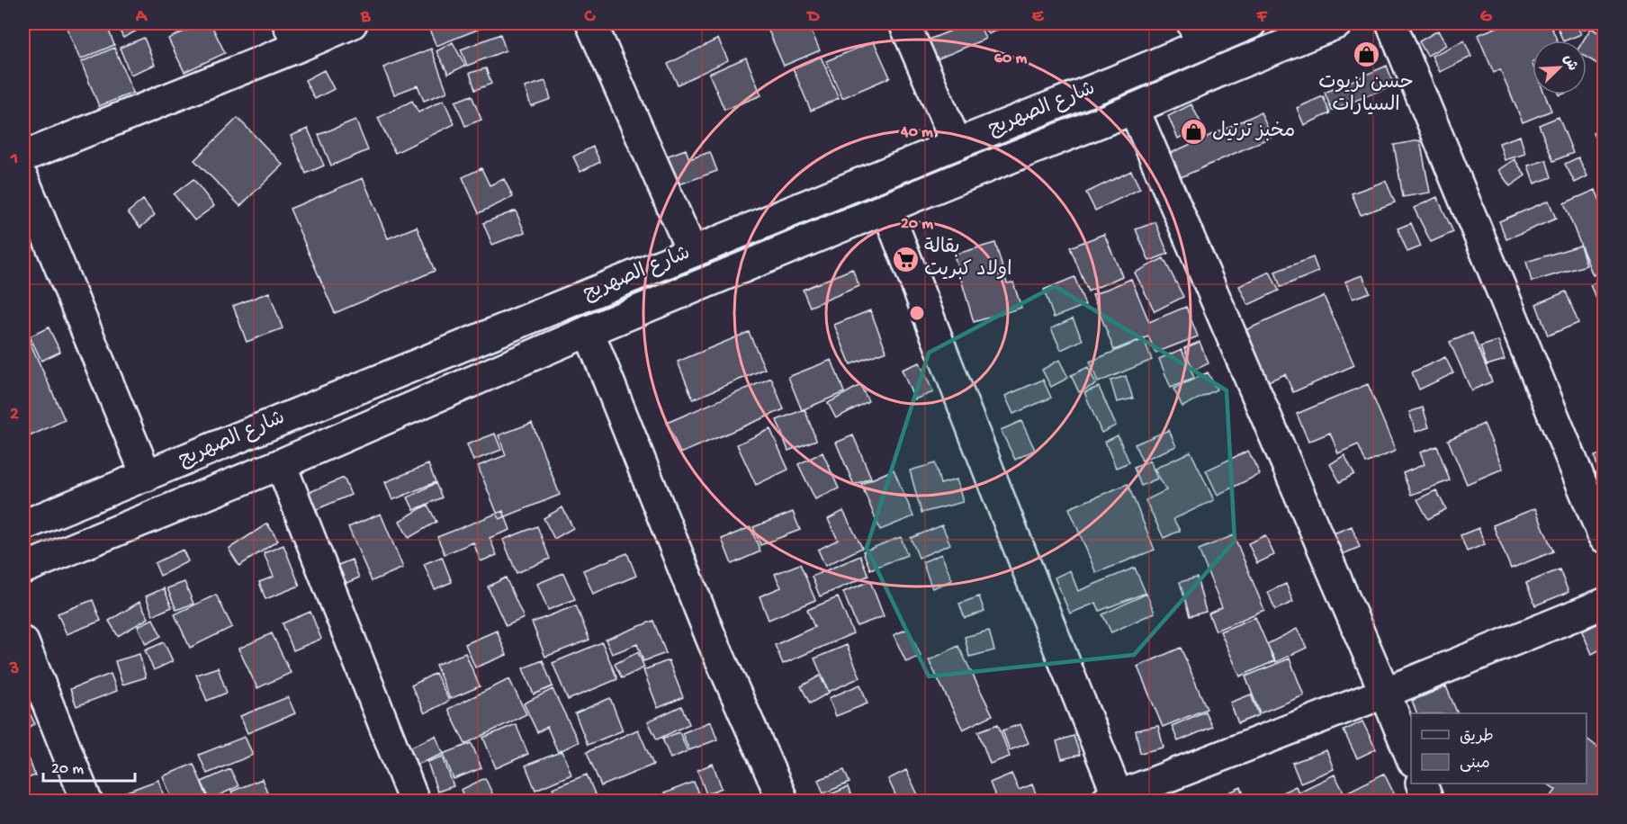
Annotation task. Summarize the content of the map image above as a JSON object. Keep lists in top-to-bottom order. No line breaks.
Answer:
{"streets":{"street":["شارع الصهريج"]},"places":{"shop":["حسن لزيوت السيارات","مخبز ترتيل"],"supermarket":["بقالة اولاد كبريت"]},"legend":["طريق","مبنى"],"scale_bar":"20 m","north":"top right","grid":{"columns":["A","B","C","D","E","F","G"],"rows":["1","2","3"]},"rings":["60 m","40 m","20 m"]}
